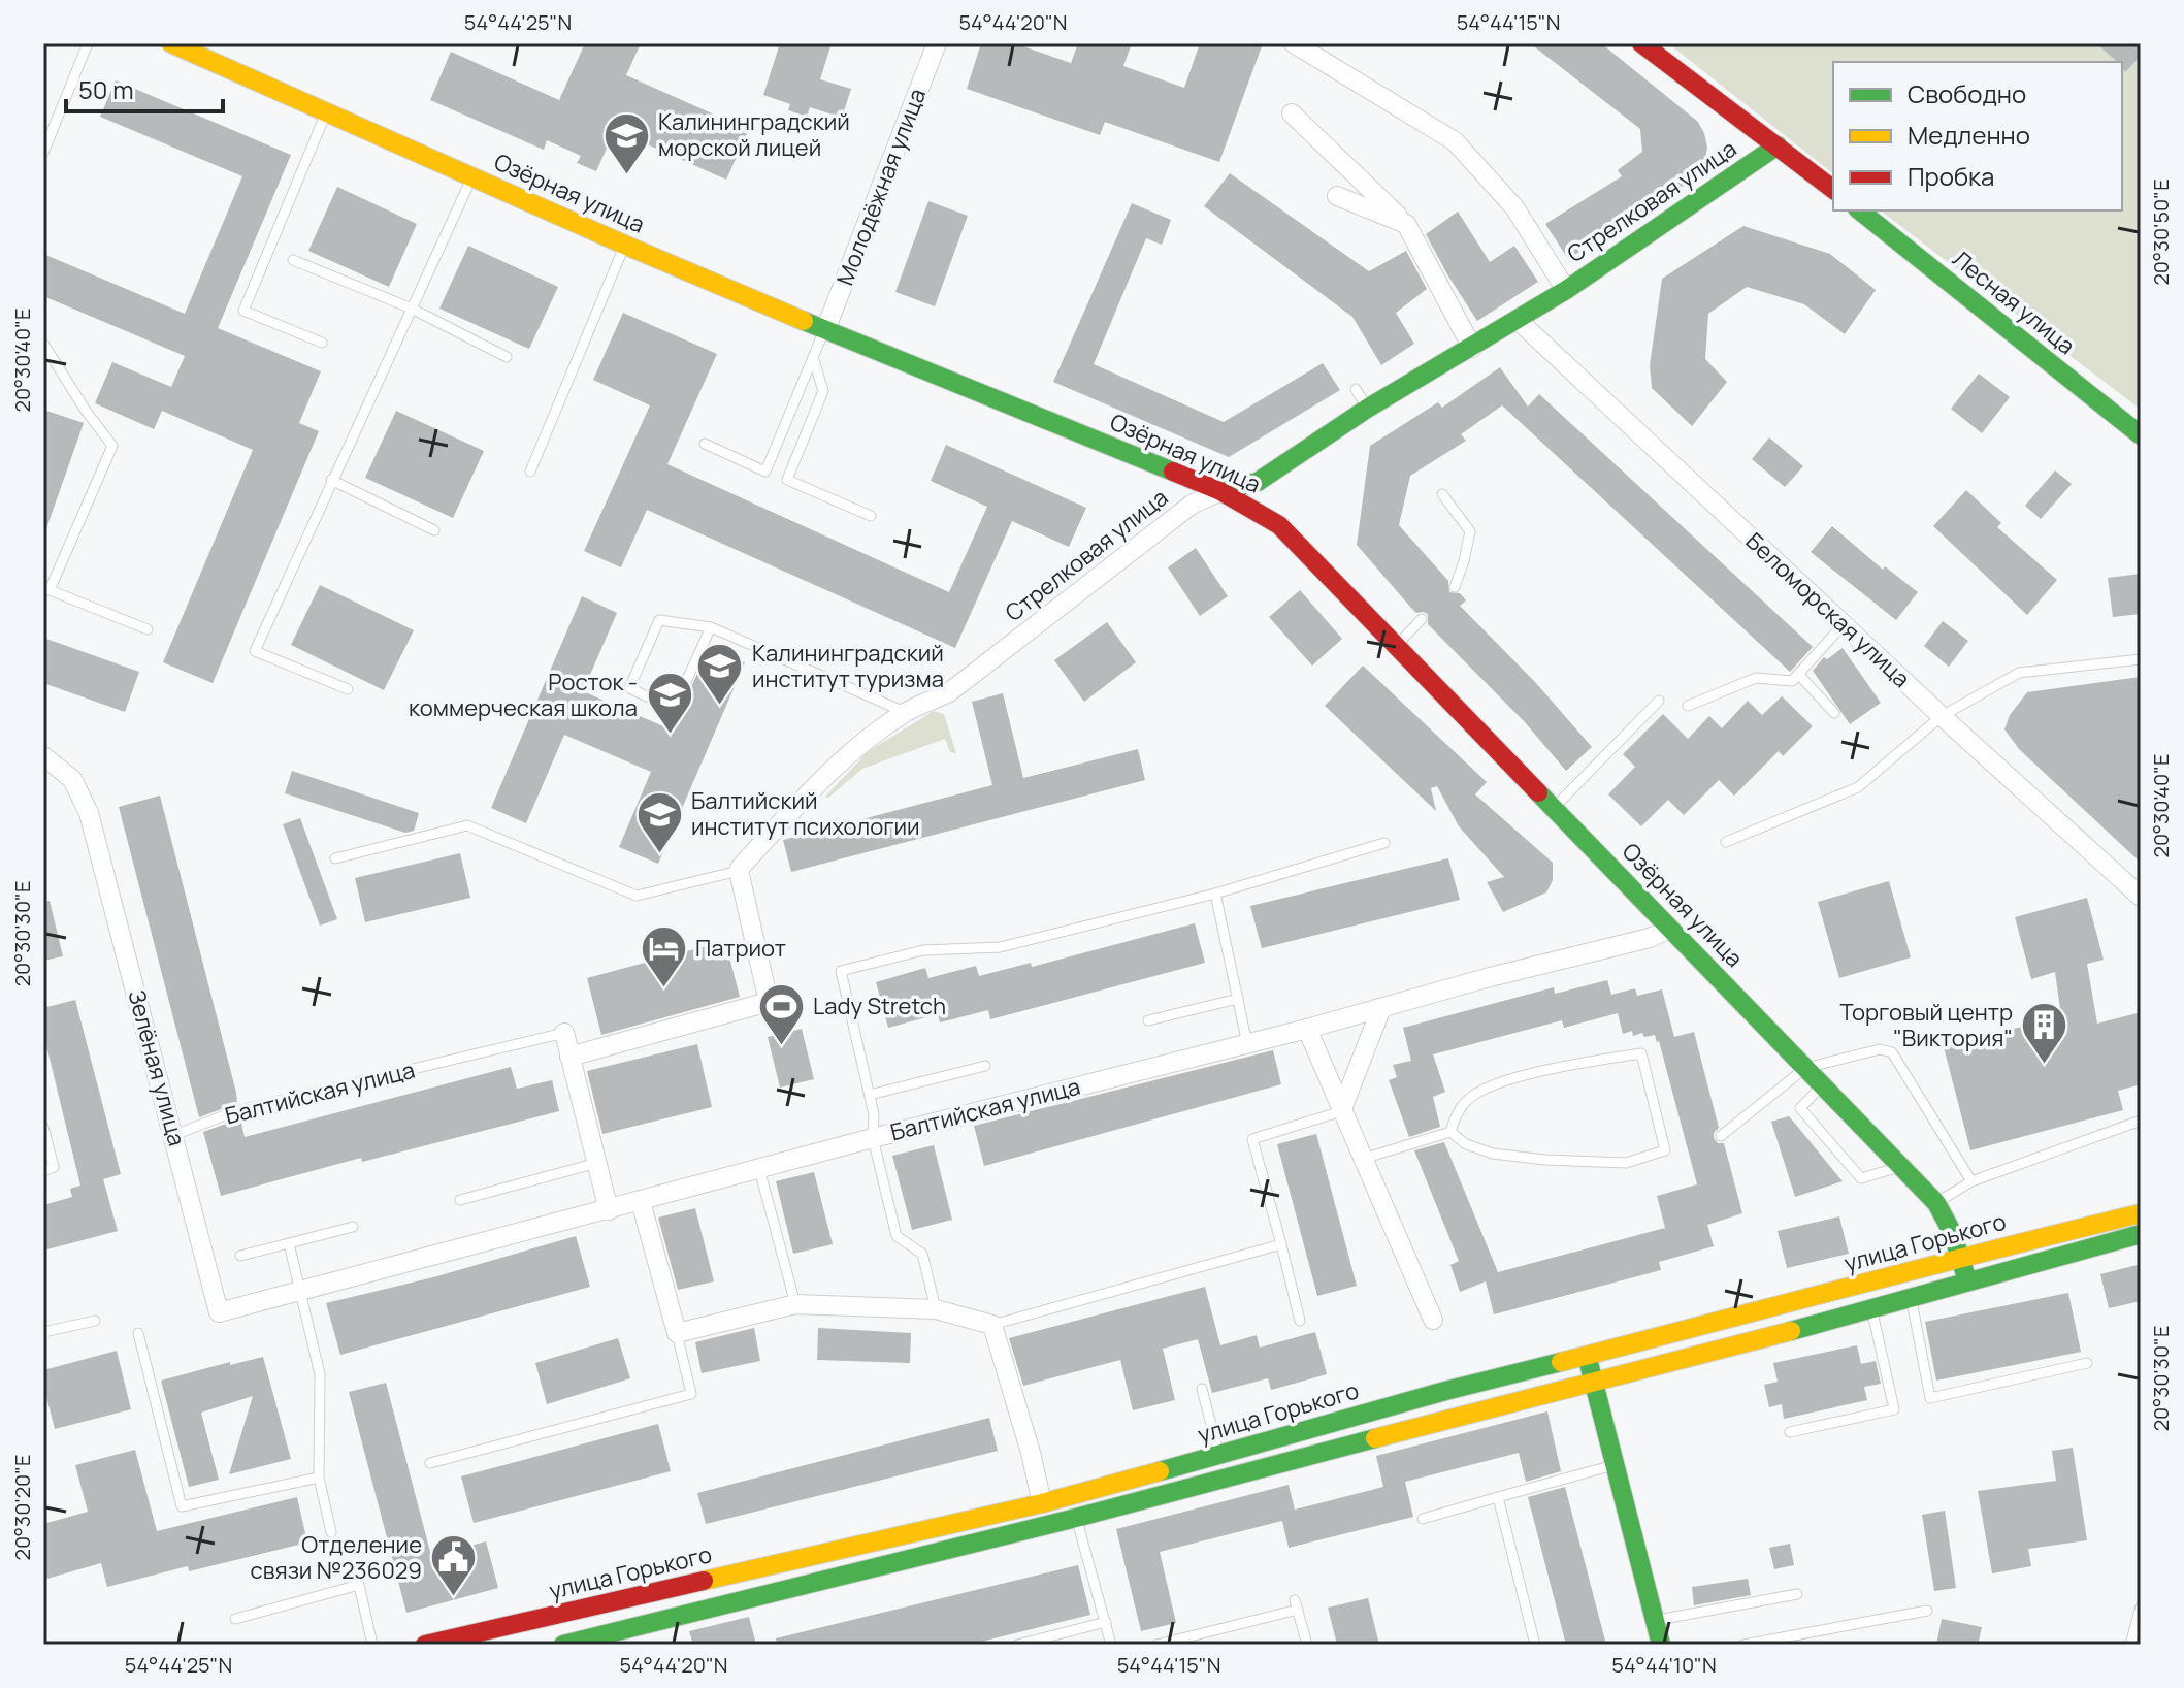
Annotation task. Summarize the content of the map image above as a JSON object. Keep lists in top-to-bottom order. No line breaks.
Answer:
{"streets":{"main road":["Озёрная улица","Стрелковая улица","Лесная улица","улица Горького"],"street":["Молодёжная улица","Беломорская улица","Зелёная улица","Балтийская улица"]},"crossings":[["Молодёжная улица","Озёрная улица"],["Озёрная улица","Стрелковая улица"],["Озёрная улица","Балтийская улица"],["Озёрная улица","улица Горького"],["Стрелковая улица","Беломорская улица"],["Зелёная улица","Балтийская улица"]],"places":{"school or university":["Калининградский морской лицей","Калининградский институт туризма","Росток - коммерческая школа","Балтийский институт психологии"],"hotel":["Патриот"],"sports":["Lady Stretch"],"building":["Торговый центр \"Виктория\""],"public building":["Отделение связи №236029"]},"legend":["Свободно","Медленно","Пробка"],"scale_bar":"50 m","coordinates":["54°44'25\"N","54°44'20\"N","54°44'15\"N","20°30'50\"E","20°30'40\"E","20°30'30\"E","20°30'20\"E","54°44'10\"N"]}
